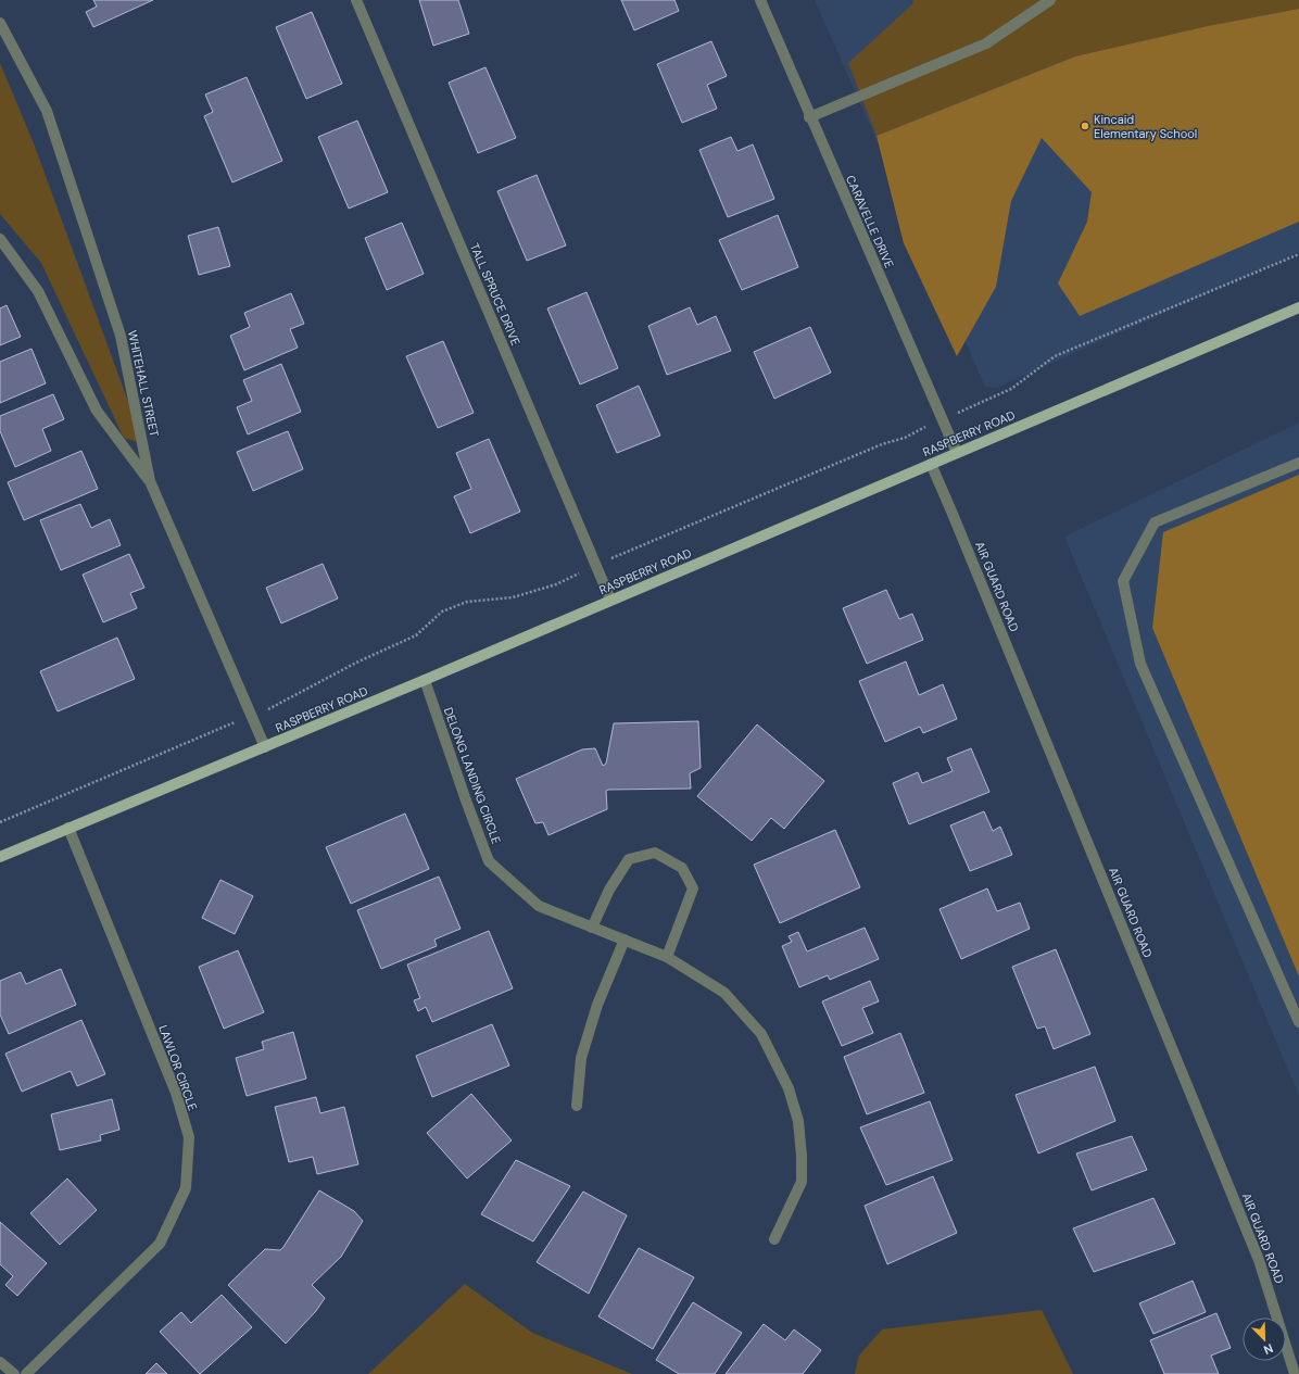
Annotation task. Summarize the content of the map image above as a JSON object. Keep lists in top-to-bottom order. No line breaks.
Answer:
{"streets":{"main road":["RASPBERRY ROAD"],"street":["CARAVELLE DRIVE","TALL SPRUCE DRIVE","WHITEHALL STREET","AIR GUARD ROAD","DELONG LANDING CIRCLE","LAWLOR CIRCLE"]},"crossings":[["CARAVELLE DRIVE","RASPBERRY ROAD"],["TALL SPRUCE DRIVE","RASPBERRY ROAD"],["WHITEHALL STREET","RASPBERRY ROAD"],["RASPBERRY ROAD","AIR GUARD ROAD"],["RASPBERRY ROAD","DELONG LANDING CIRCLE"],["RASPBERRY ROAD","LAWLOR CIRCLE"]],"places":["Kincaid Elementary School"],"north":"bottom right"}
